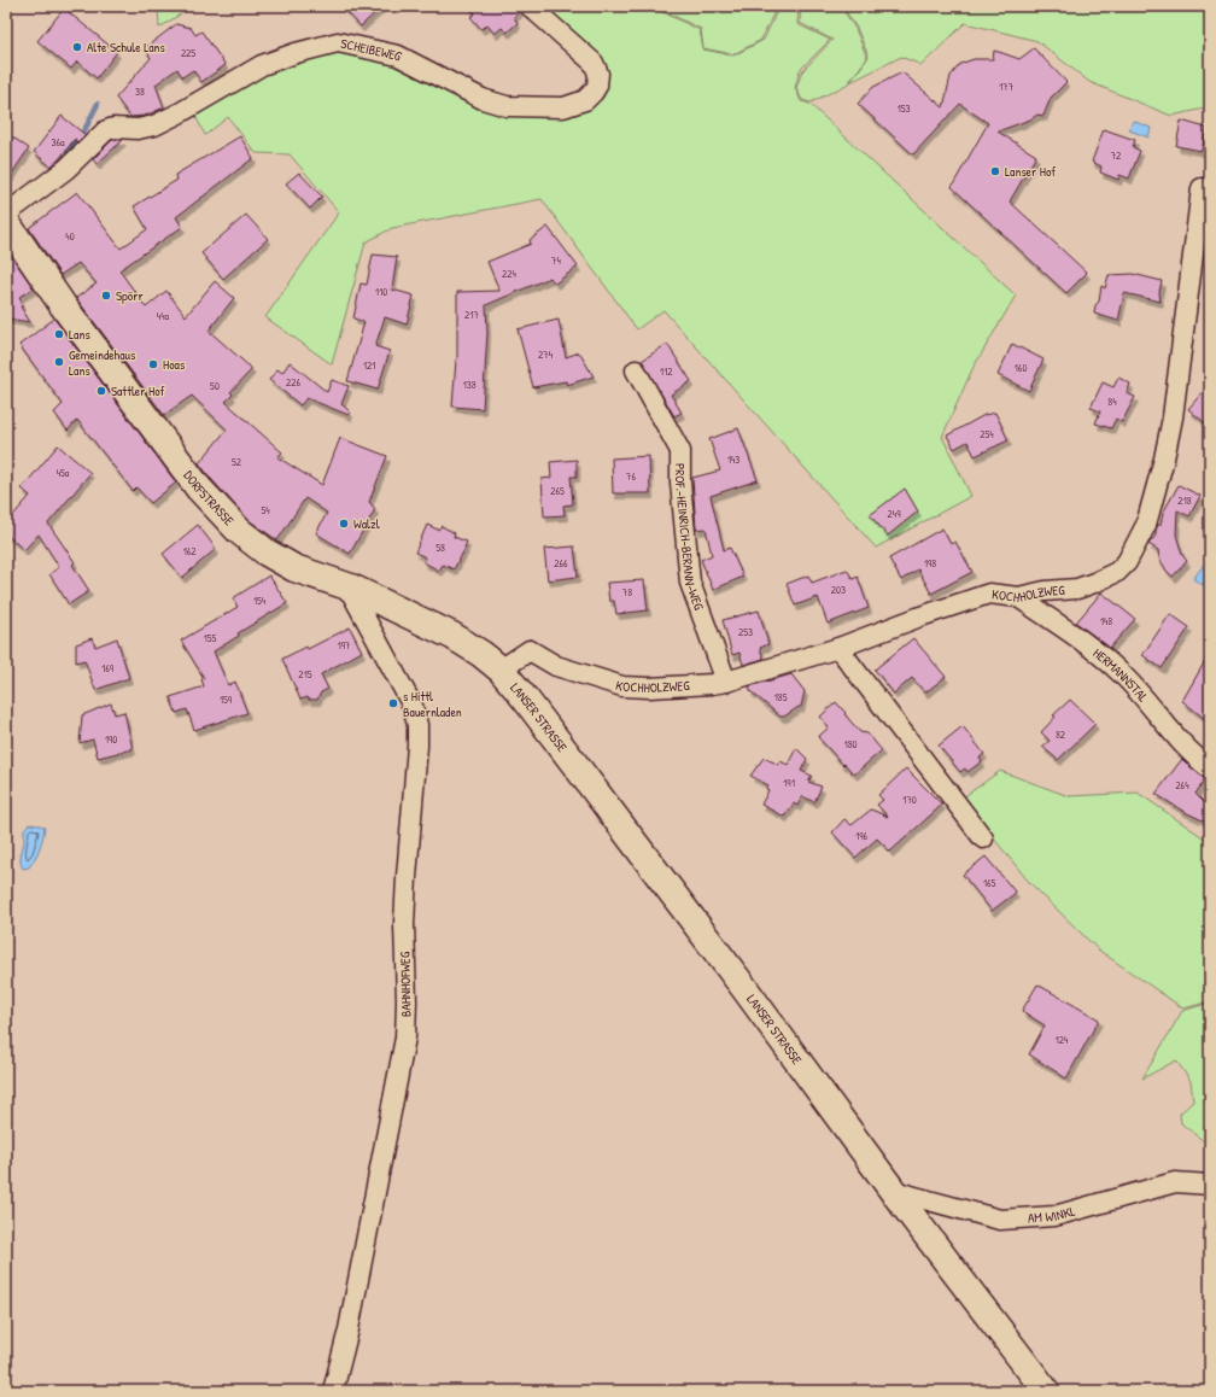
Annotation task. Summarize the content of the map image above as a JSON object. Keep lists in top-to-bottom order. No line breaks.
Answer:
{"streets":{"main road":["DORFSTRASSE","LANSER STRASSE"],"street":["SCHEIBEWEG","PROF.-HEINRICH-BERANN-WEG","KOCHHOLZWEG","HERMANNSTAL","BAHNHOFWEG","AM WINKL"]},"crossings":[["DORFSTRASSE","KOCHHOLZWEG"],["DORFSTRASSE","LANSER STRASSE"],["DORFSTRASSE","BAHNHOFWEG"],["PROF.-HEINRICH-BERANN-WEG","KOCHHOLZWEG"],["KOCHHOLZWEG","HERMANNSTAL"],["KOCHHOLZWEG","LANSER STRASSE"],["LANSER STRASSE","AM WINKL"]],"places":["Alte Schule Lans","Lanser Hof","Spörr","Lans","Gemeindehaus Lans","Hoas","Sattler Hof","Walzl","s Hittl Bauernladen"],"house_numbers":["225","177","38","153","36a","72","40","74","224","110","217","44a","274","121","160","112","226","138","50","84","254","143","52","45a","76","265","218","54","249","58","162","266","198","203","78","154","148","253","155","197","169","215","185","159","82","190","180","191","264","170","196","165","124"]}
